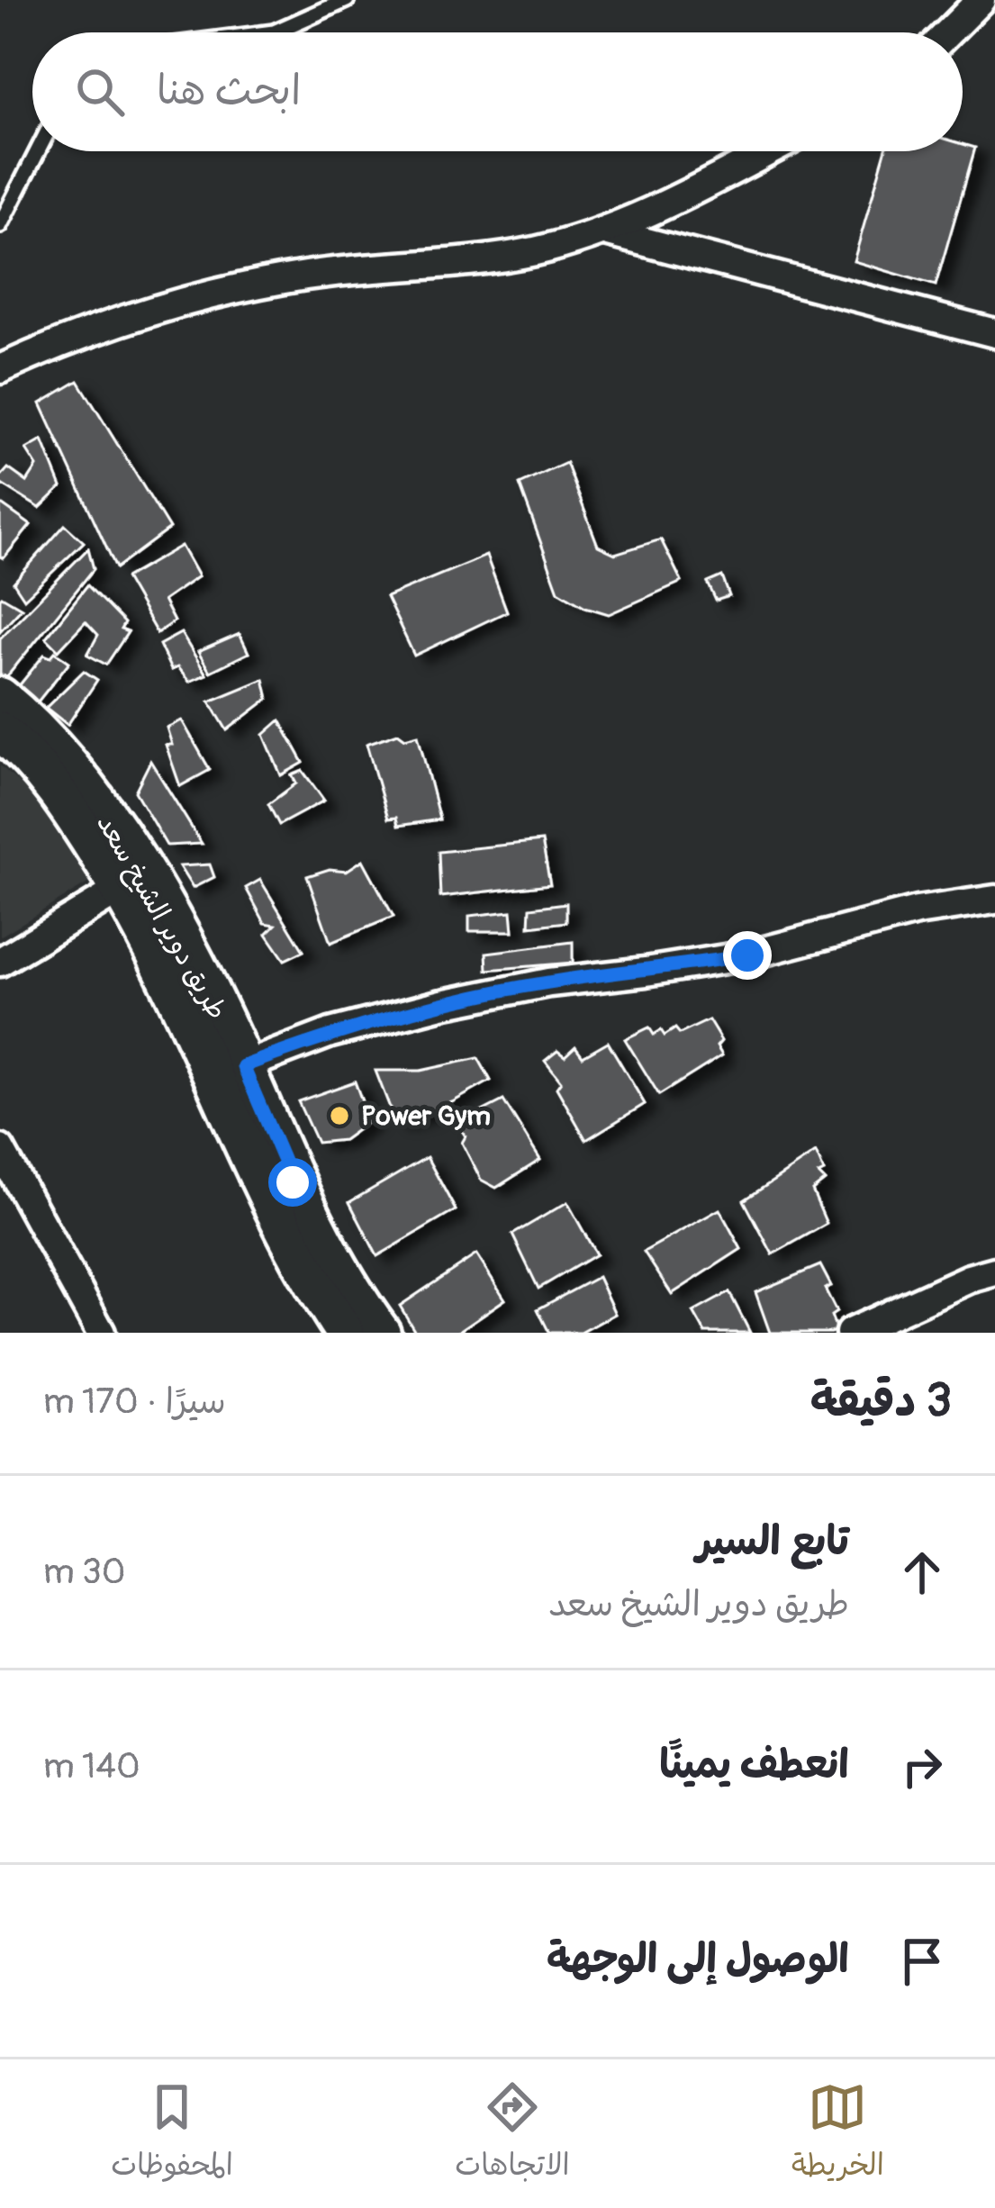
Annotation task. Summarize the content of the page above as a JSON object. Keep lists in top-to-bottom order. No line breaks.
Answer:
{"streets":{"street":["طريق دوير الشيخ سعد"]},"places":["Power Gym"],"page":{"search":"ابحث هنا","heading":["3 دقيقة","سيرًا · 170 m"],"list":[["تابع السير","طريق دوير الشيخ سعد","30 m"],["انعطف يمينًا","140 m"],"الوصول إلى الوجهة"],"nav":["الخريطة","الاتجاهات","المحفوظات"]}}
